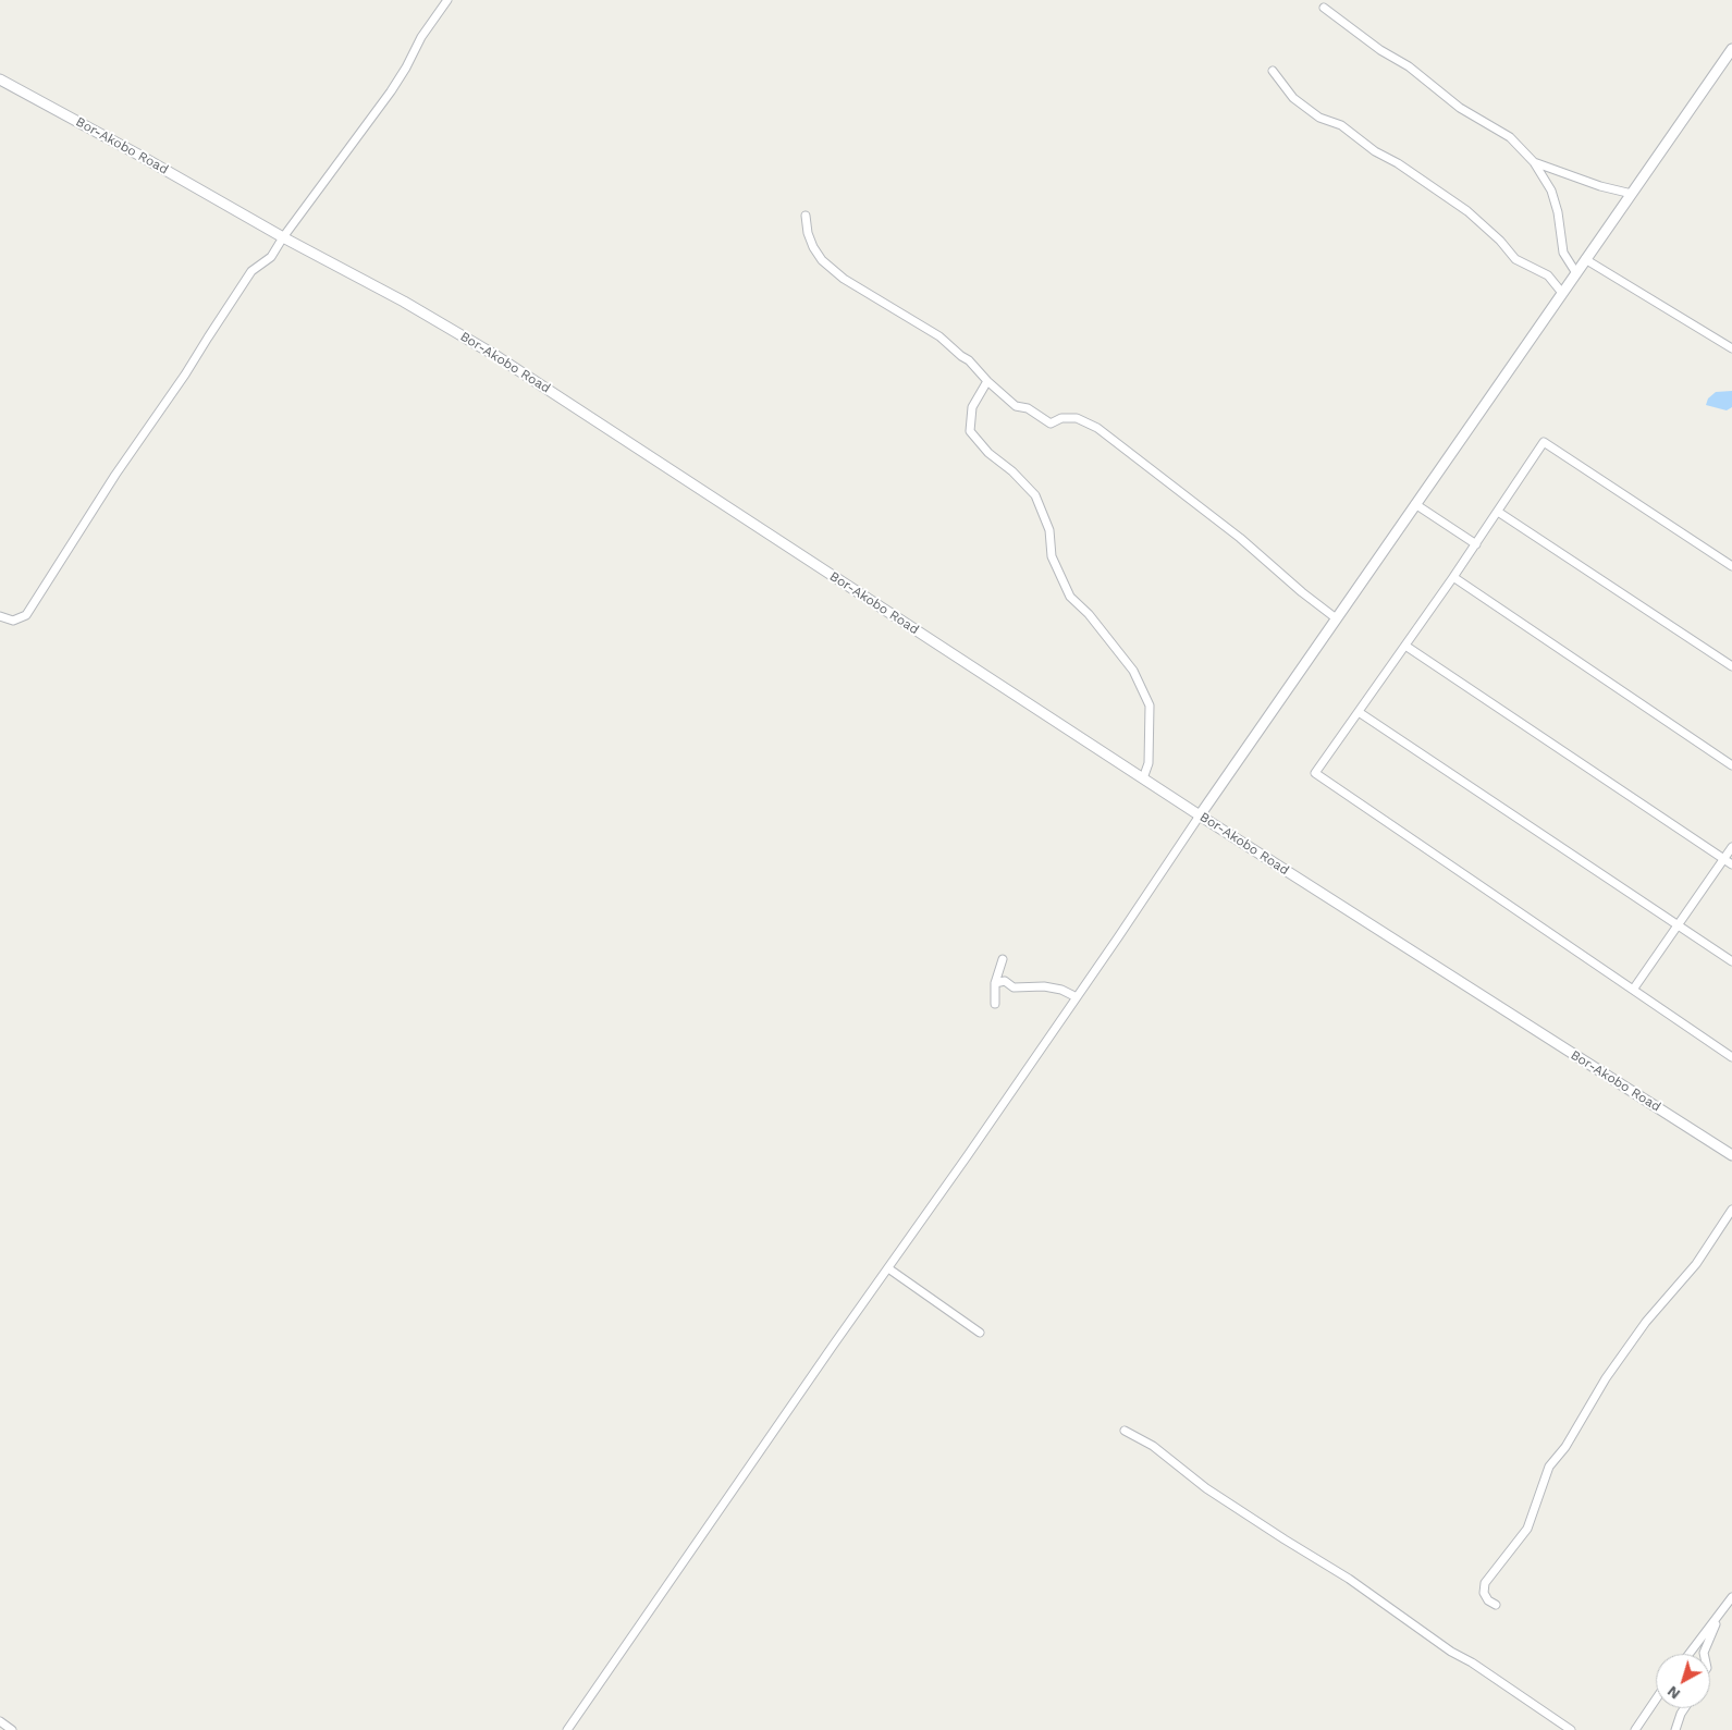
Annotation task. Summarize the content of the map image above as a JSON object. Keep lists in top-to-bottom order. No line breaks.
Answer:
{"streets":{"street":["Bor-Akobo Road"]},"north":"bottom left"}
